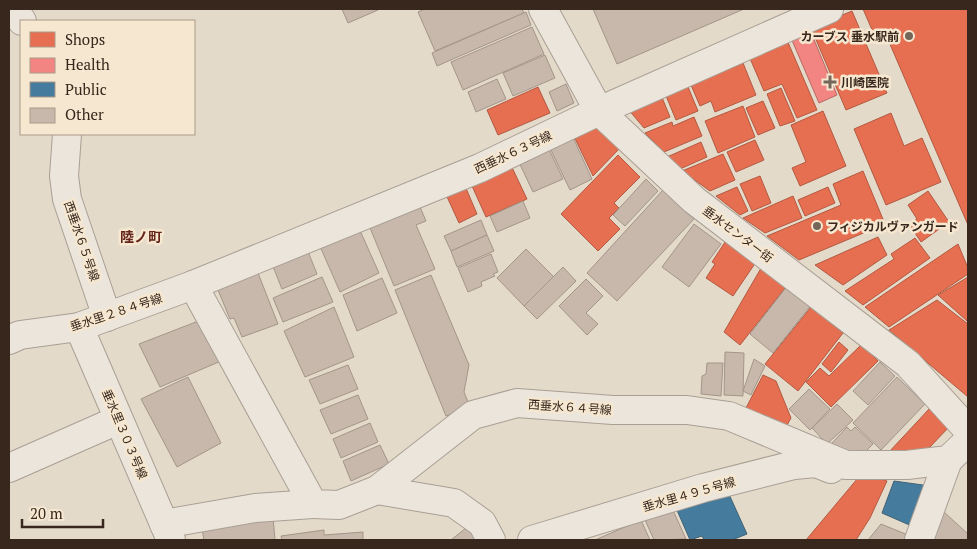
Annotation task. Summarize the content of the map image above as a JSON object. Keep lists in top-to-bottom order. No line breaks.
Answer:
{"streets":{"street":["西垂水６３号線","垂水センター街","西垂水６５号線","垂水里２８４号線","西垂水６４号線","垂水里３０３号線","垂水里４９５号線"]},"crossings":[["西垂水６３号線","垂水センター街"],["西垂水６３号線","垂水里２８４号線"],["西垂水６５号線","垂水里２８４号線"],["垂水里２８４号線","垂水里３０３号線"],["西垂水６４号線","垂水里３０３号線"],["西垂水６４号線","垂水里４９５号線"]],"districts":["陸ノ町"],"places":{"other":["カーブス 垂水駅前","フィジカルヴァンガード"],"health":["川崎医院"]},"legend":["Shops","Health","Public","Other"],"scale_bar":"20 m"}
